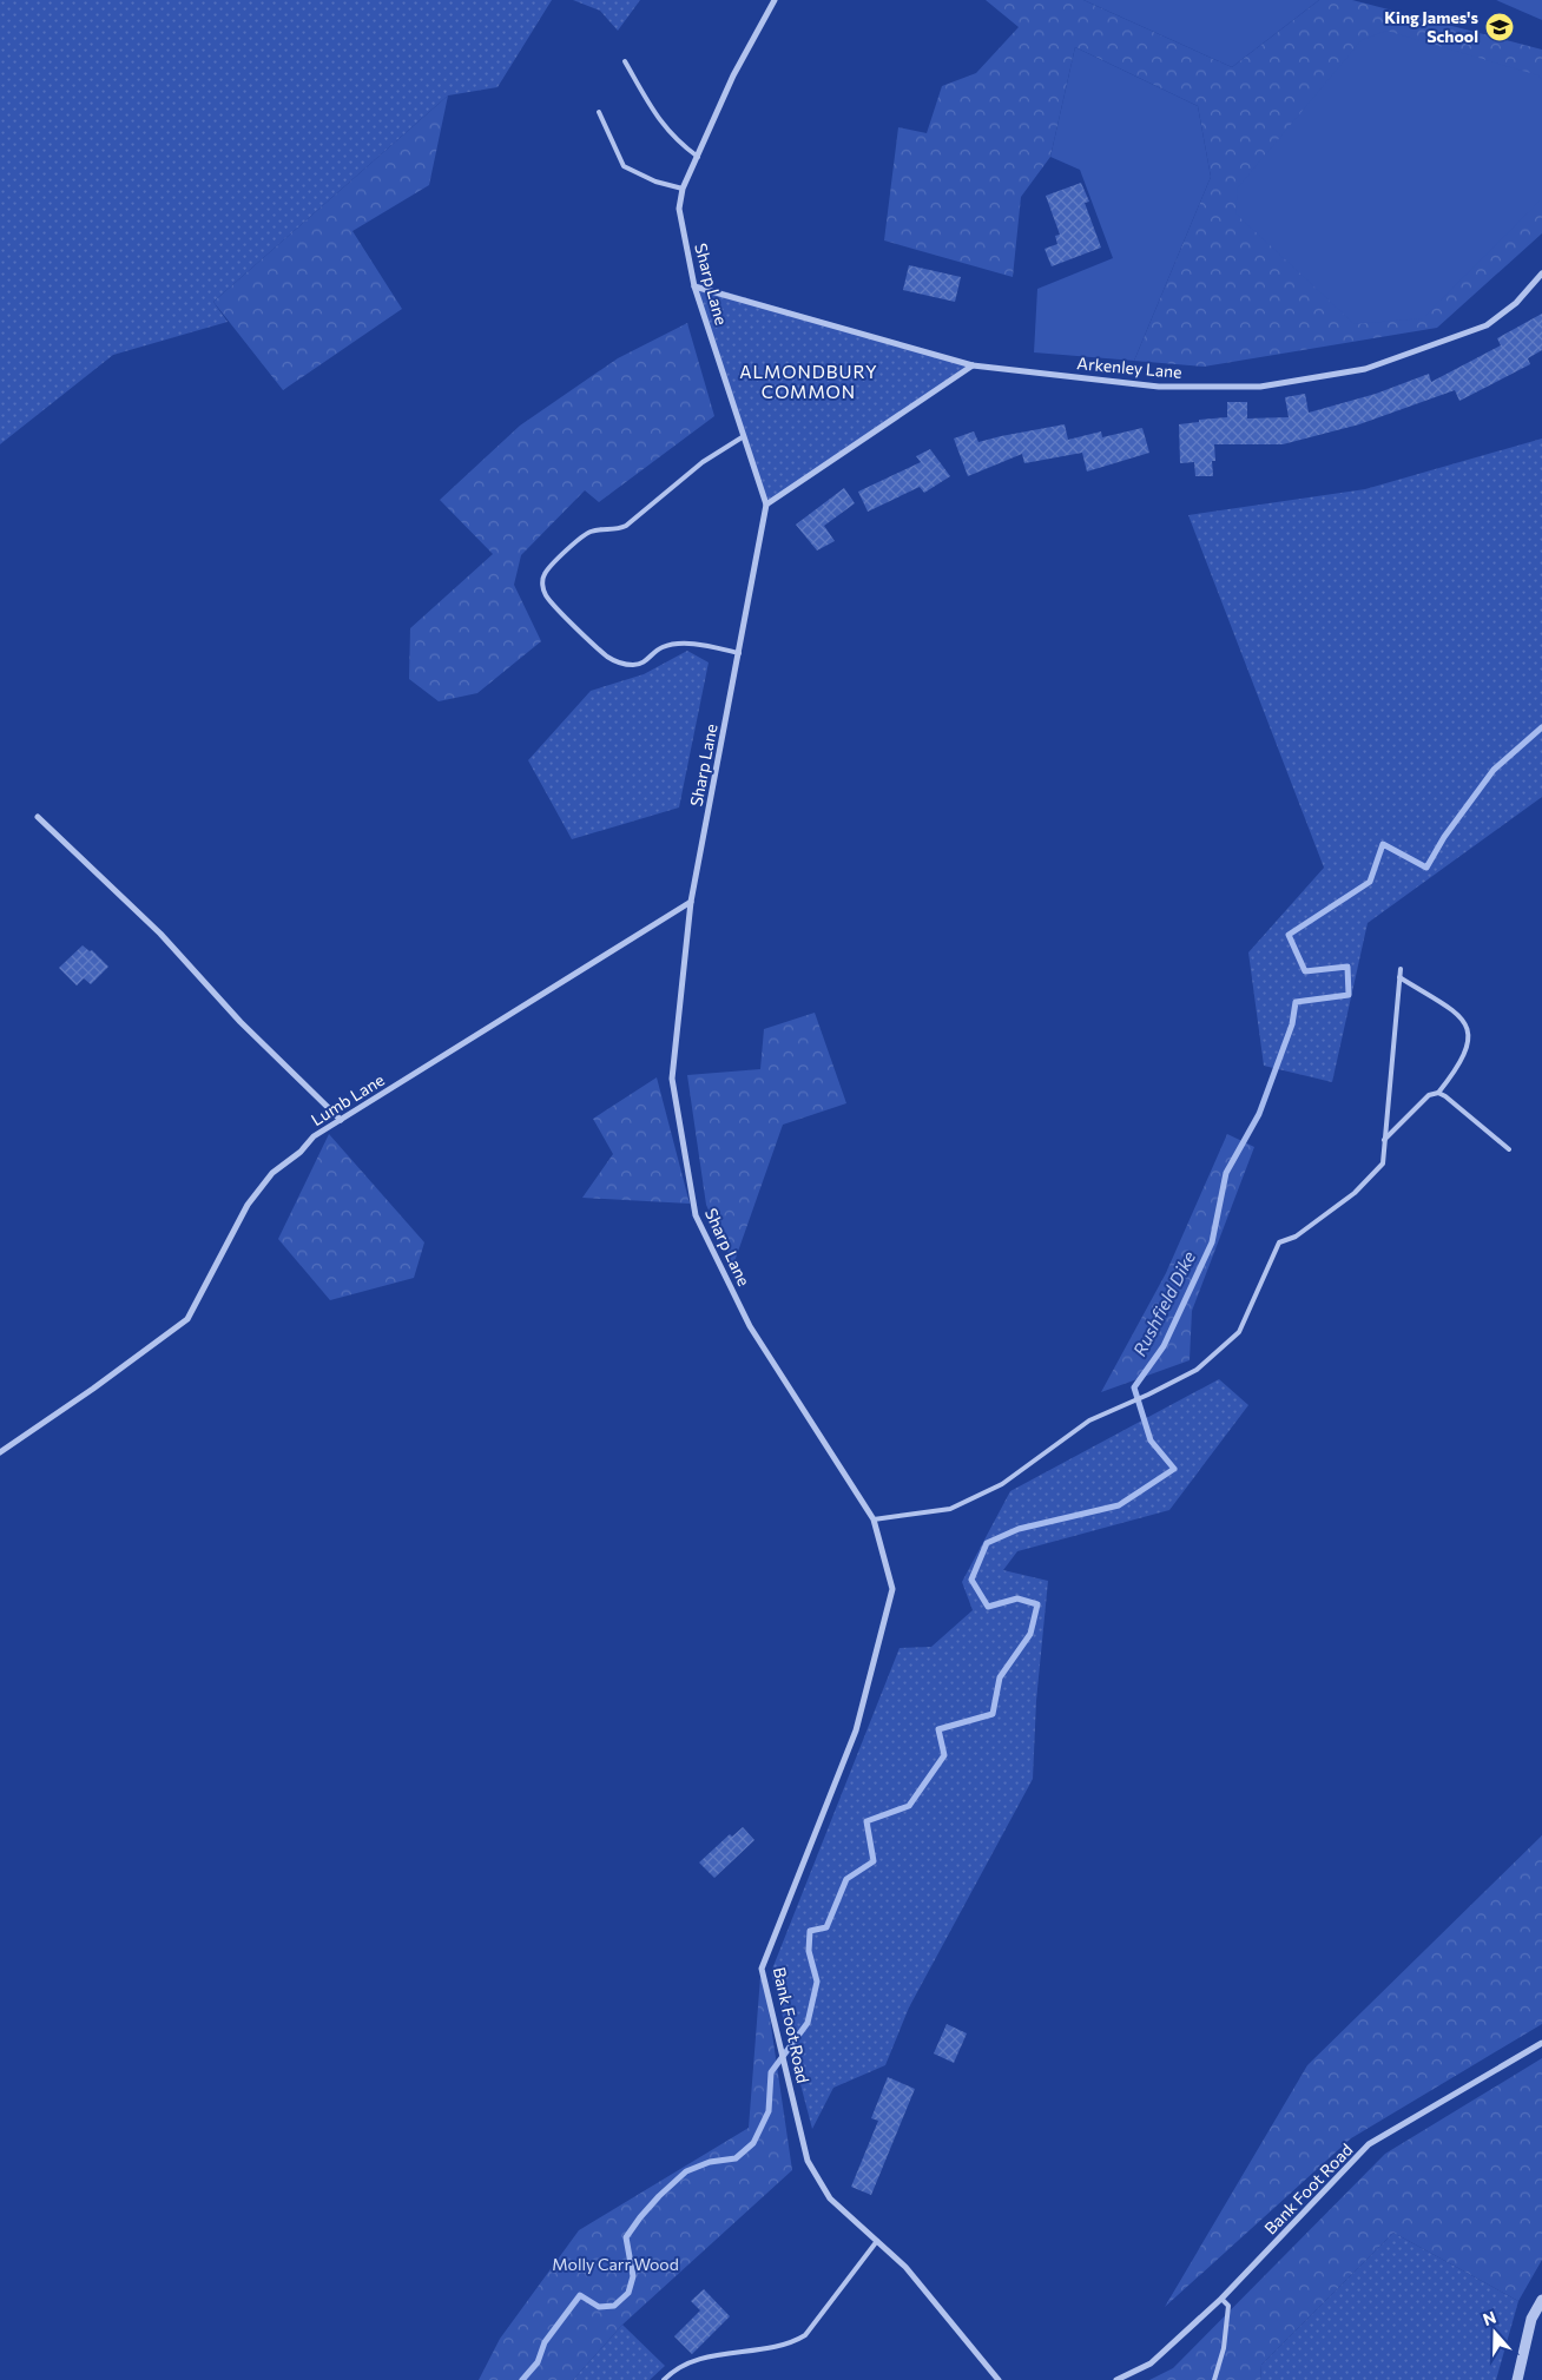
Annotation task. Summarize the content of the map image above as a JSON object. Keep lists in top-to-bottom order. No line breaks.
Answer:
{"streets":{"street":["Sharp Lane","Arkenley Lane","Lumb Lane","Bank Foot Road"]},"crossings":[["Sharp Lane","Arkenley Lane"],["Sharp Lane","Lumb Lane"],["Sharp Lane","Bank Foot Road"]],"districts":["ALMONDBURY COMMON"],"water":["Rushfield Dike"],"parks":["Molly Carr Wood"],"places":{"school or university":["King James's School"]},"north":"top"}
